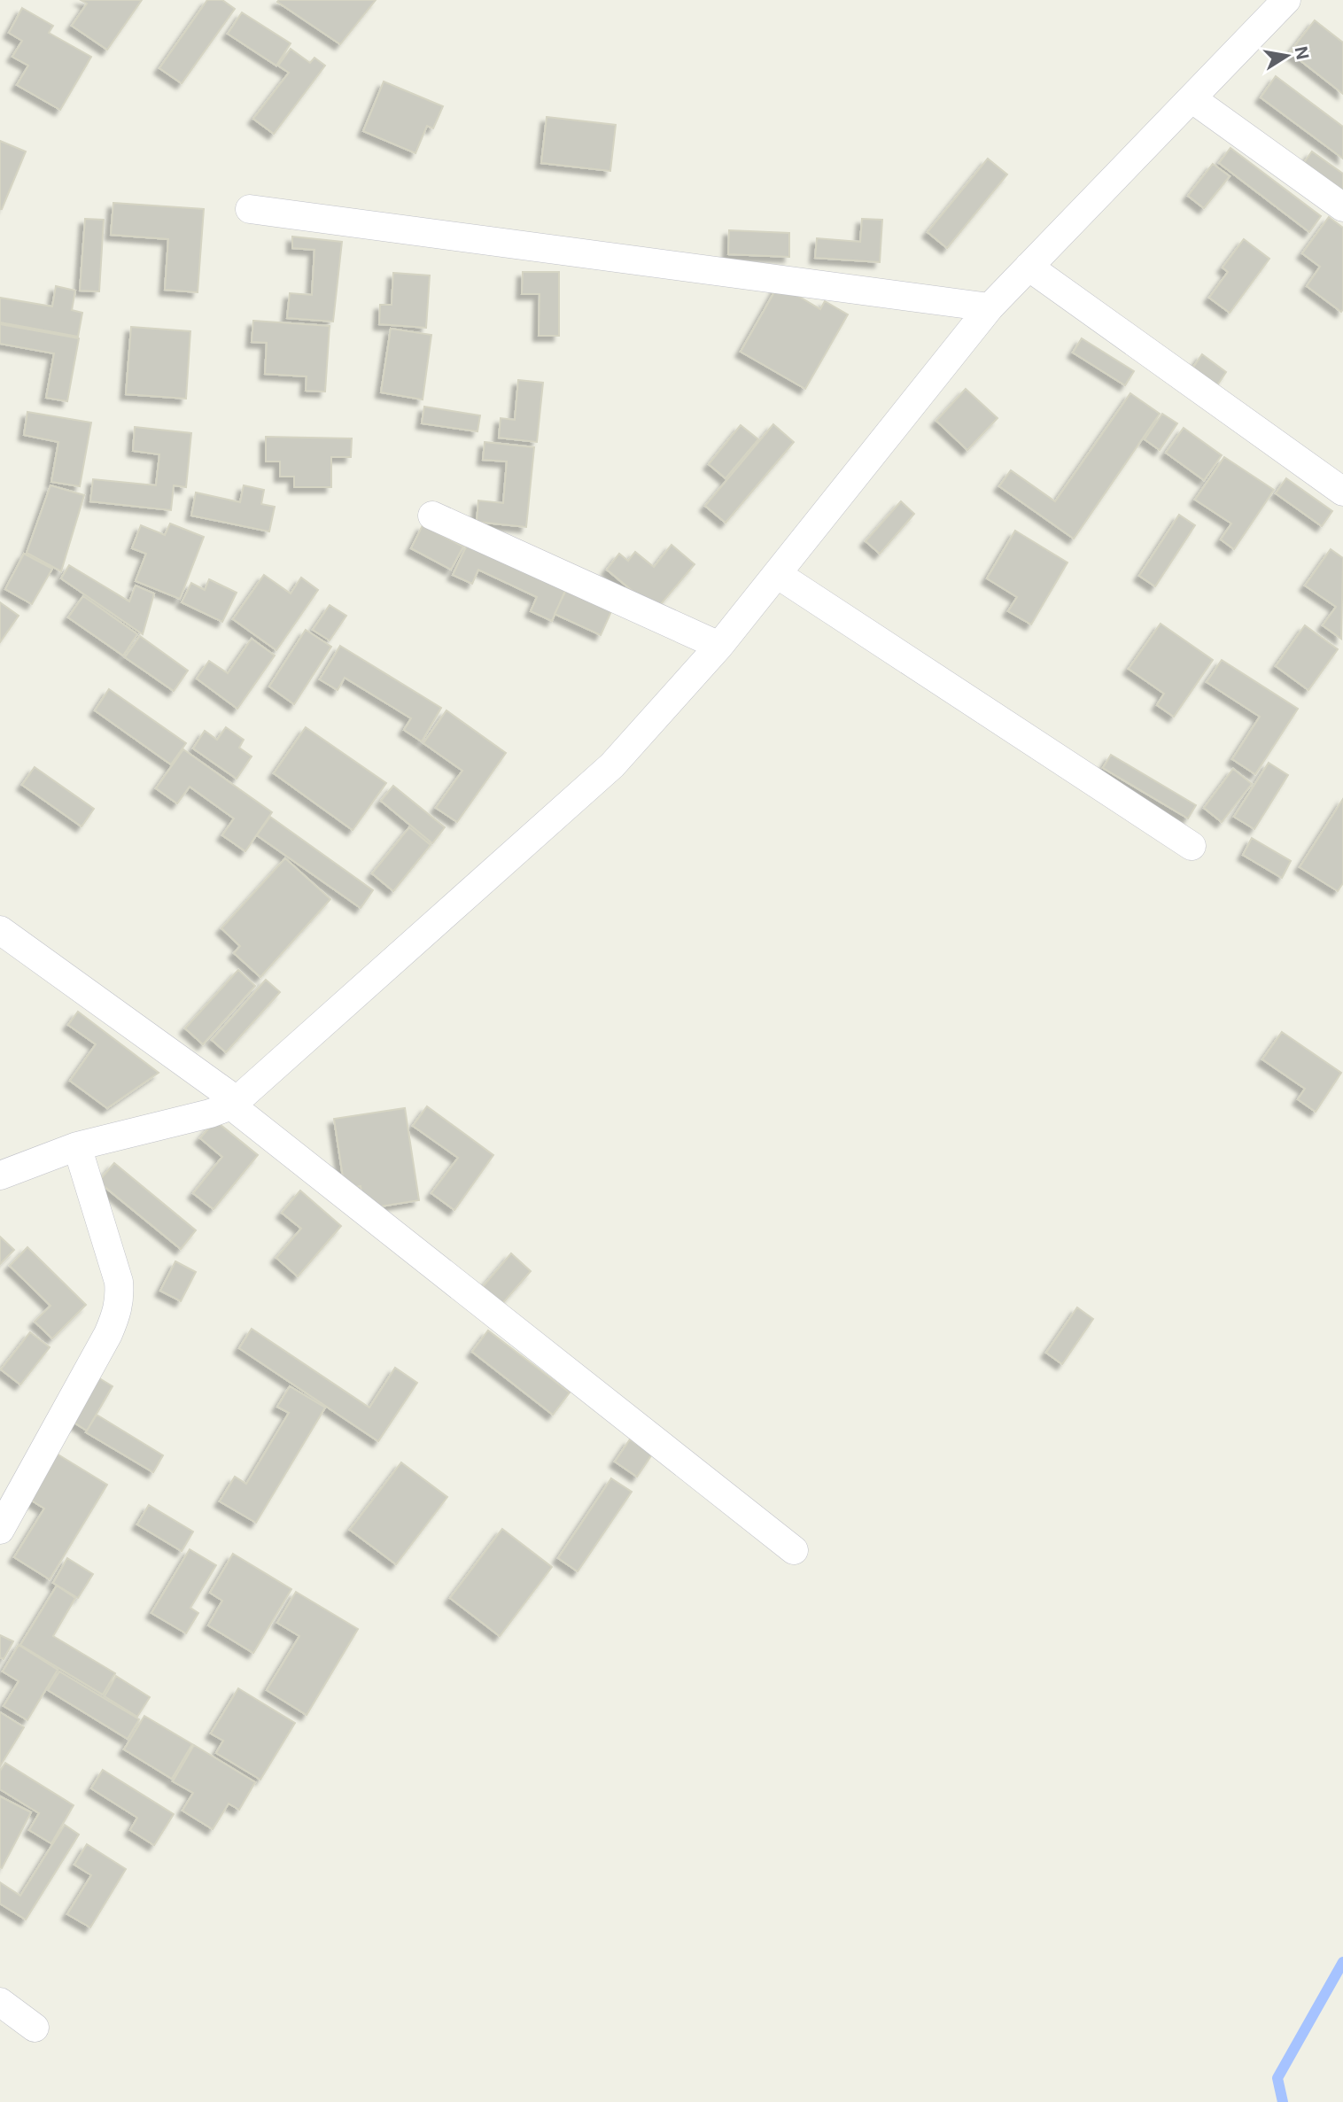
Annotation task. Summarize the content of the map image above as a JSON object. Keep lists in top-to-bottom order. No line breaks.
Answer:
{"north":"right"}
